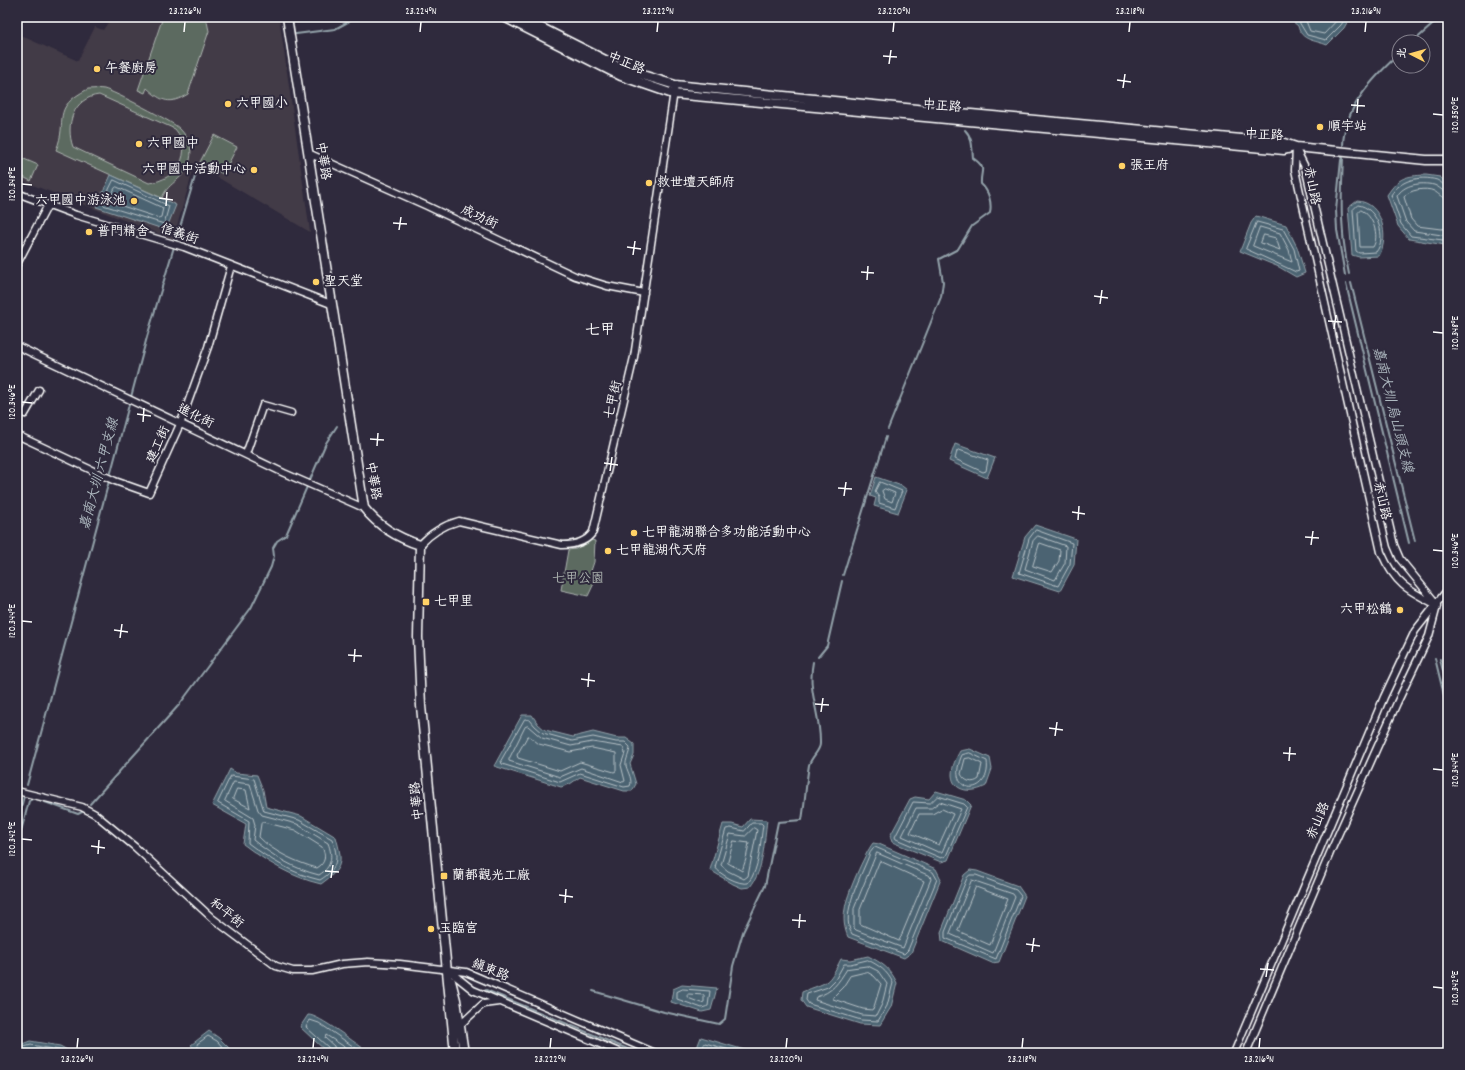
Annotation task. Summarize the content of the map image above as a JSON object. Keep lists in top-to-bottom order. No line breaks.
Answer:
{"streets":{"main road":["中正路","中華路"],"street":["赤山路","成功街","信義街","七甲街","進化街","建工街","和平街","鎮東路"]},"crossings":[["中正路","赤山路"],["中正路","七甲街"],["中華路","成功街"],["中華路","信義街"],["中華路","七甲街"],["中華路","進化街"],["中華路","和平街"],["中華路","鎮東路"],["成功街","七甲街"],["信義街","建工街"],["進化街","建工街"],["和平街","鎮東路"]],"districts":["七甲"],"water":["嘉南大圳 烏山頭支線","嘉南大圳 六甲支線"],"parks":["七甲公園"],"places":{"other":["午餐廚房","六甲國小","順宇站","六甲國中","張王府","六甲國中活動中心","救世壇天師府","六甲國中游泳池","普門精舍","聖天堂","七甲龍湖聯合多功能活動中心","七甲龍湖代天府","六甲松鶴","玉臨宮"],"transit":["七甲里","蘭都觀光工廠"]},"north":"left","coordinates":["23.226°N","23.224°N","23.222°N","23.220°N","23.218°N","23.216°N","120.350°E","120.348°E","120.346°E","120.344°E","120.342°E"]}
